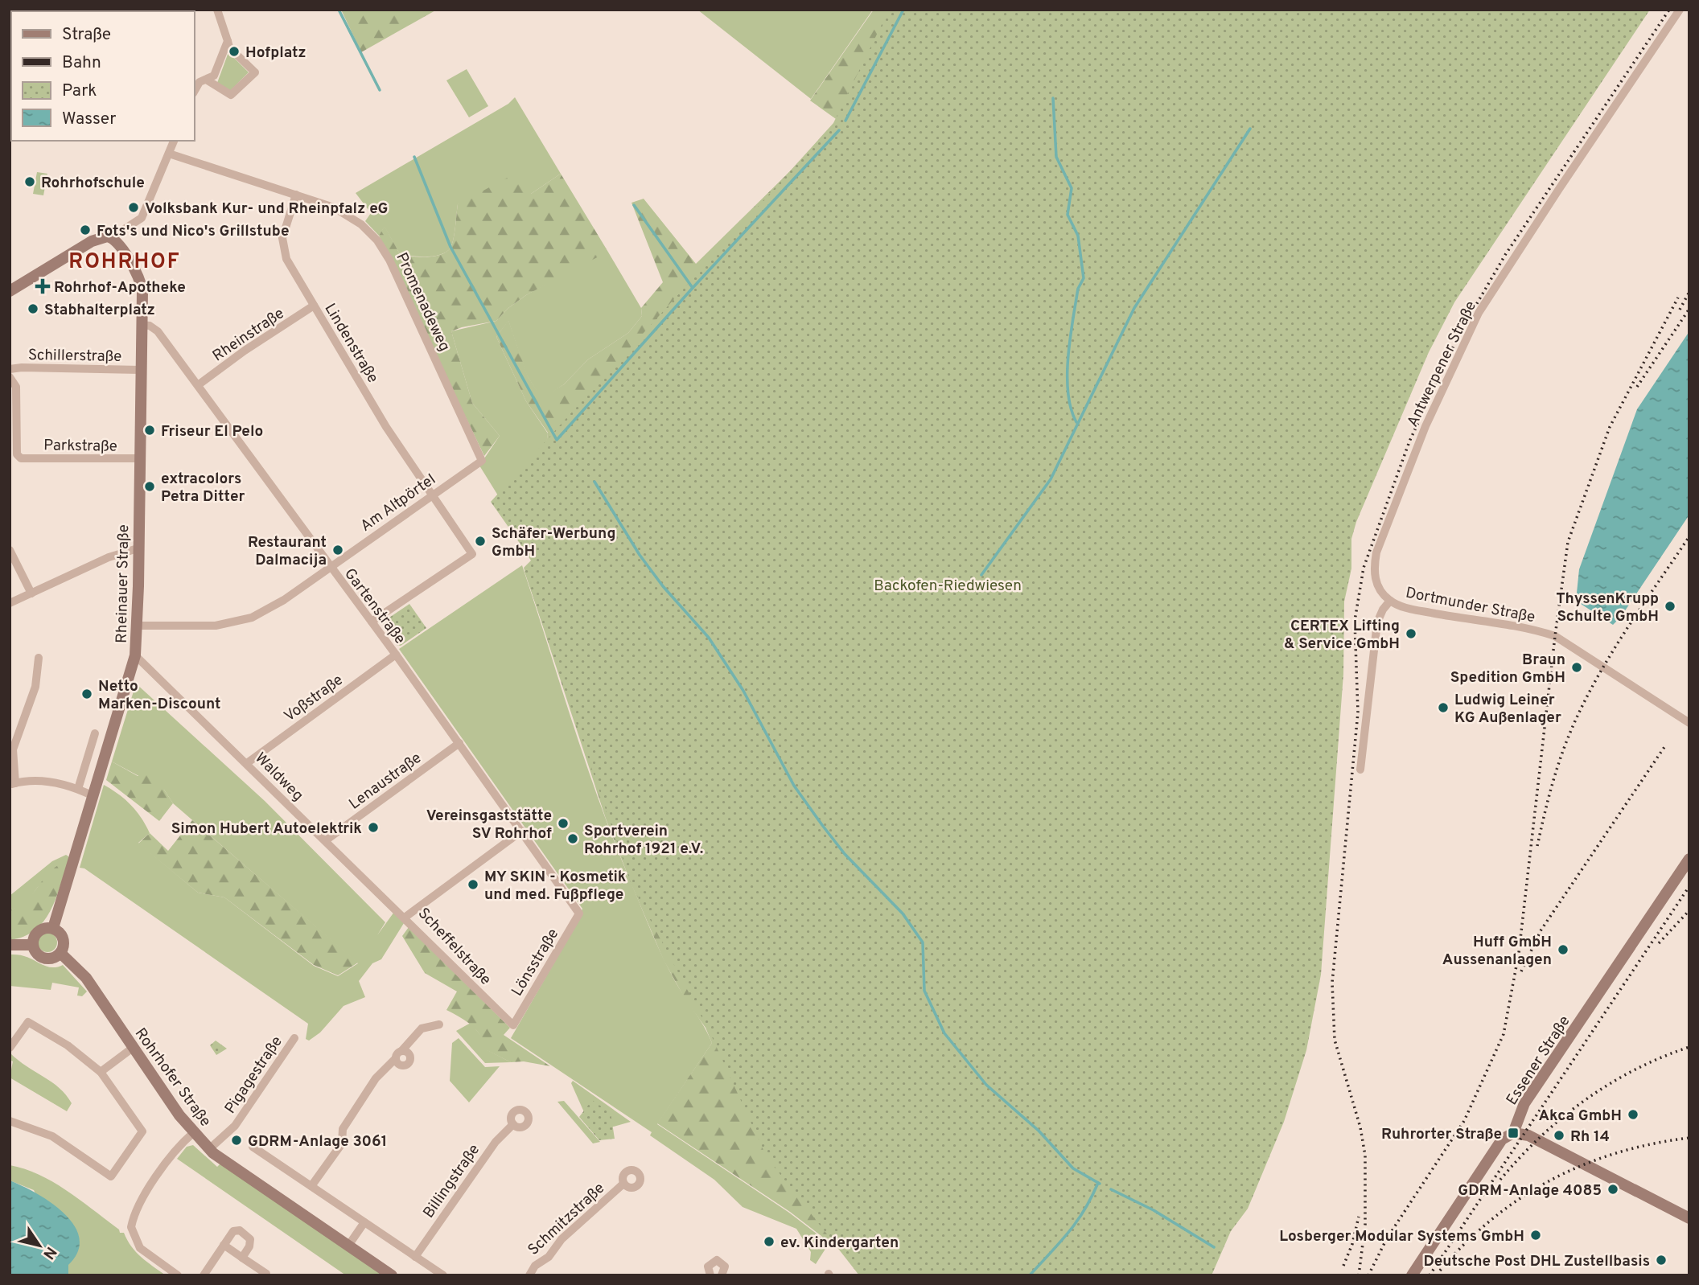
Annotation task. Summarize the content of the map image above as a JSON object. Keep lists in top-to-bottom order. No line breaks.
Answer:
{"streets":{"street":["Promenadeweg","Rheinstraße","Lindenstraße","Schillerstraße","Antwerpener Straße","Parkstraße","Am Altpörtel","Rheinauer Straße","Dortmunder Straße","Gartenstraße","Voßstraße","Waldweg","Lenaustraße","Scheffelstraße","Lönsstraße","Essener Straße","Pigagestraße","Rohrhofer Straße","Billingstraße","Schmitzstraße"]},"crossings":[["Promenadeweg","Lindenstraße"],["Promenadeweg","Am Altpörtel"],["Rheinstraße","Lindenstraße"],["Rheinstraße","Gartenstraße"],["Lindenstraße","Am Altpörtel"],["Lindenstraße","Gartenstraße"],["Schillerstraße","Rheinauer Straße"],["Antwerpener Straße","Dortmunder Straße"],["Parkstraße","Rheinauer Straße"],["Am Altpörtel","Rheinauer Straße"],["Am Altpörtel","Gartenstraße"],["Rheinauer Straße","Gartenstraße"],["Rheinauer Straße","Waldweg"],["Rheinauer Straße","Rohrhofer Straße"],["Gartenstraße","Voßstraße"],["Gartenstraße","Lenaustraße"],["Gartenstraße","Scheffelstraße"],["Gartenstraße","Lönsstraße"],["Voßstraße","Waldweg"],["Waldweg","Lenaustraße"],["Waldweg","Scheffelstraße"],["Scheffelstraße","Lönsstraße"],["Pigagestraße","Rohrhofer Straße"]],"districts":["ROHRHOF"],"parks":["Backofen-Riedwiesen"],"places":{"other":["Hofplatz","Rohrhofschule","Volksbank Kur- und Rheinpfalz eG","Fots's und Nico's Grillstube","Stabhalterplatz","Friseur El Pelo","extracolors Petra Ditter","Schäfer-Werbung GmbH","Restaurant Dalmacija","ThyssenKrupp Schulte GmbH","CERTEX Lifting & Service GmbH","Braun Spedition GmbH","Netto Marken-Discount","Ludwig Leiner KG Außenlager","Vereinsgaststätte SV Rohrhof","Simon Hubert Autoelektrik","Sportverein Rohrhof 1921 e.V.","MY SKIN - Kosmetik und med. Fußpflege","Huff GmbH Aussenanlagen","Akca GmbH","Rh 14","GDRM-Anlage 3061","GDRM-Anlage 4085","Losberger Modular Systems GmbH","ev. Kindergarten","Deutsche Post DHL Zustellbasis"],"health":["Rohrhof-Apotheke"],"transit":["Ruhrorter Straße"]},"legend":["Straße","Bahn","Park","Wasser"],"north":"bottom right"}
